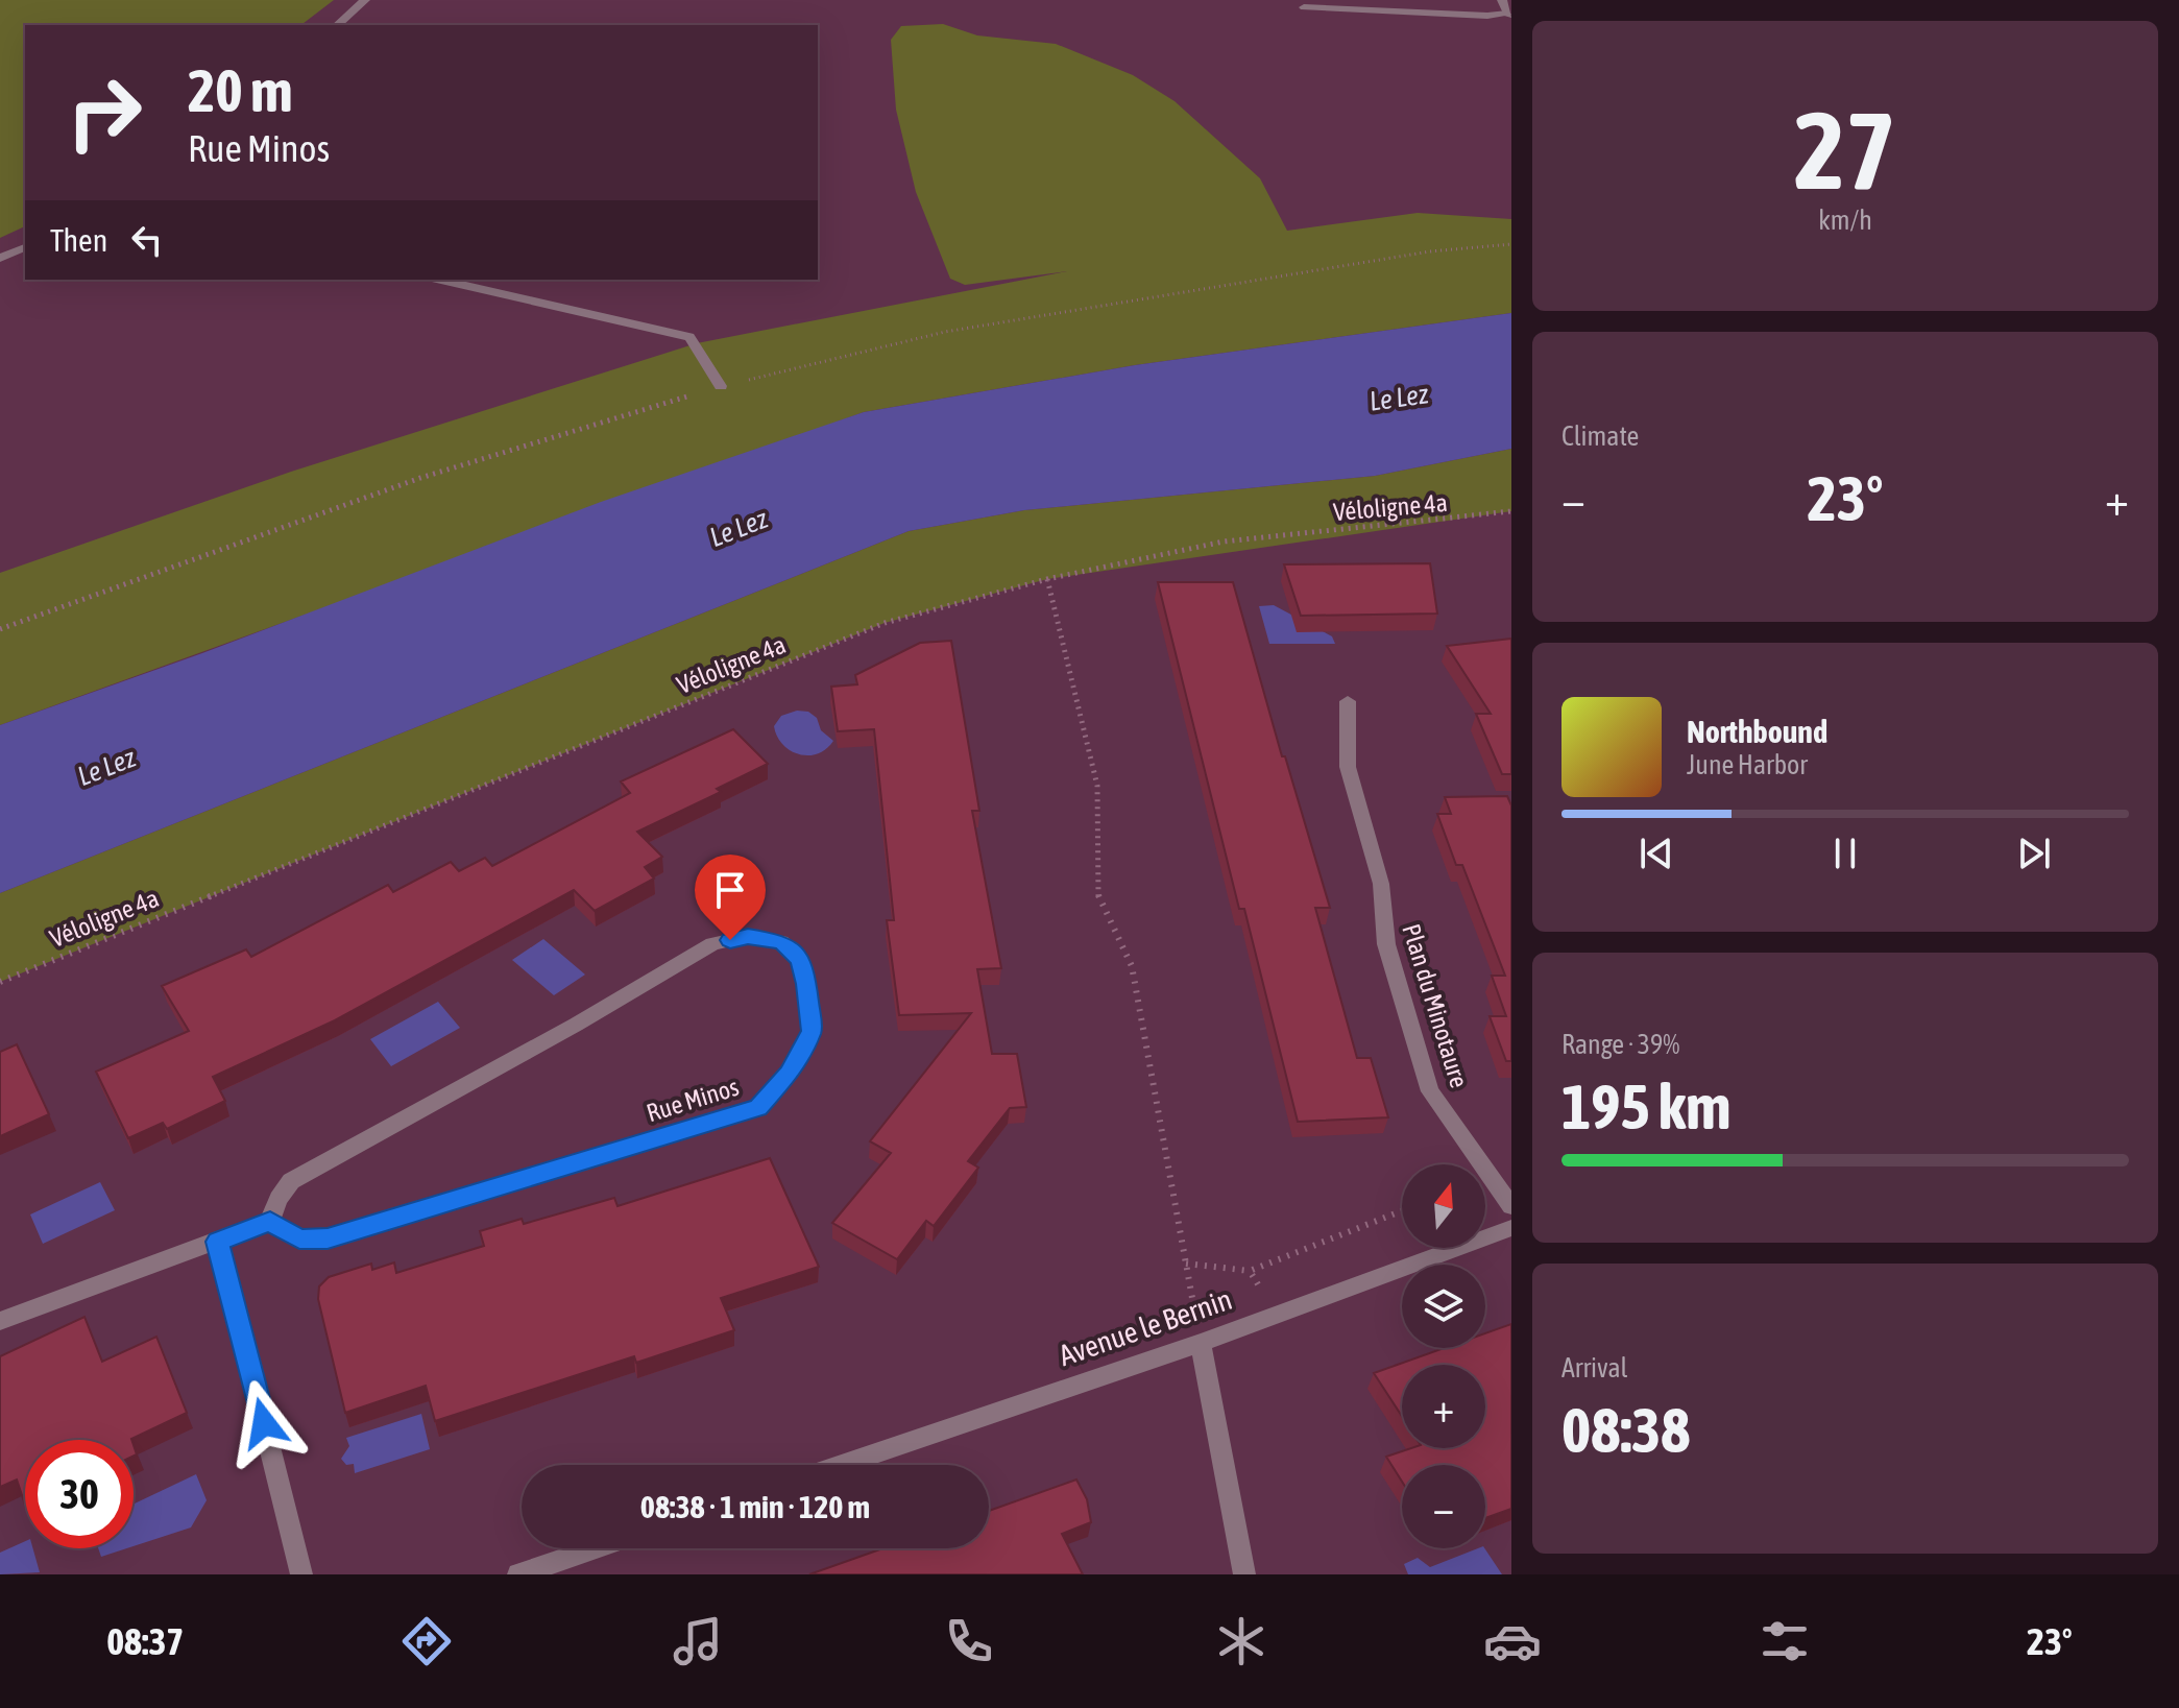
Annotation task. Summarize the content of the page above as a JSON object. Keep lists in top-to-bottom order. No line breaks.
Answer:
{"streets":{"street":["Plan du Minotaure","Rue Minos","Avenue le Bernin"],"path":["Véloligne 4a"]},"water":["Le Lez"],"north":"top","page":{"tile":[["27","km/h"],"Climate",["Range · 39%","195 km"],["Arrival","08:38"]],"turn":["20 m","Rue Minos"],"then":"Then","heat":["−","23°","+"],"song":["Northbound","June Harbor"],"map_buttons":["+","−"],"limit":"30","trip":"08:38 · 1 min · 120 m","tabs":["08:37","23°"]}}
